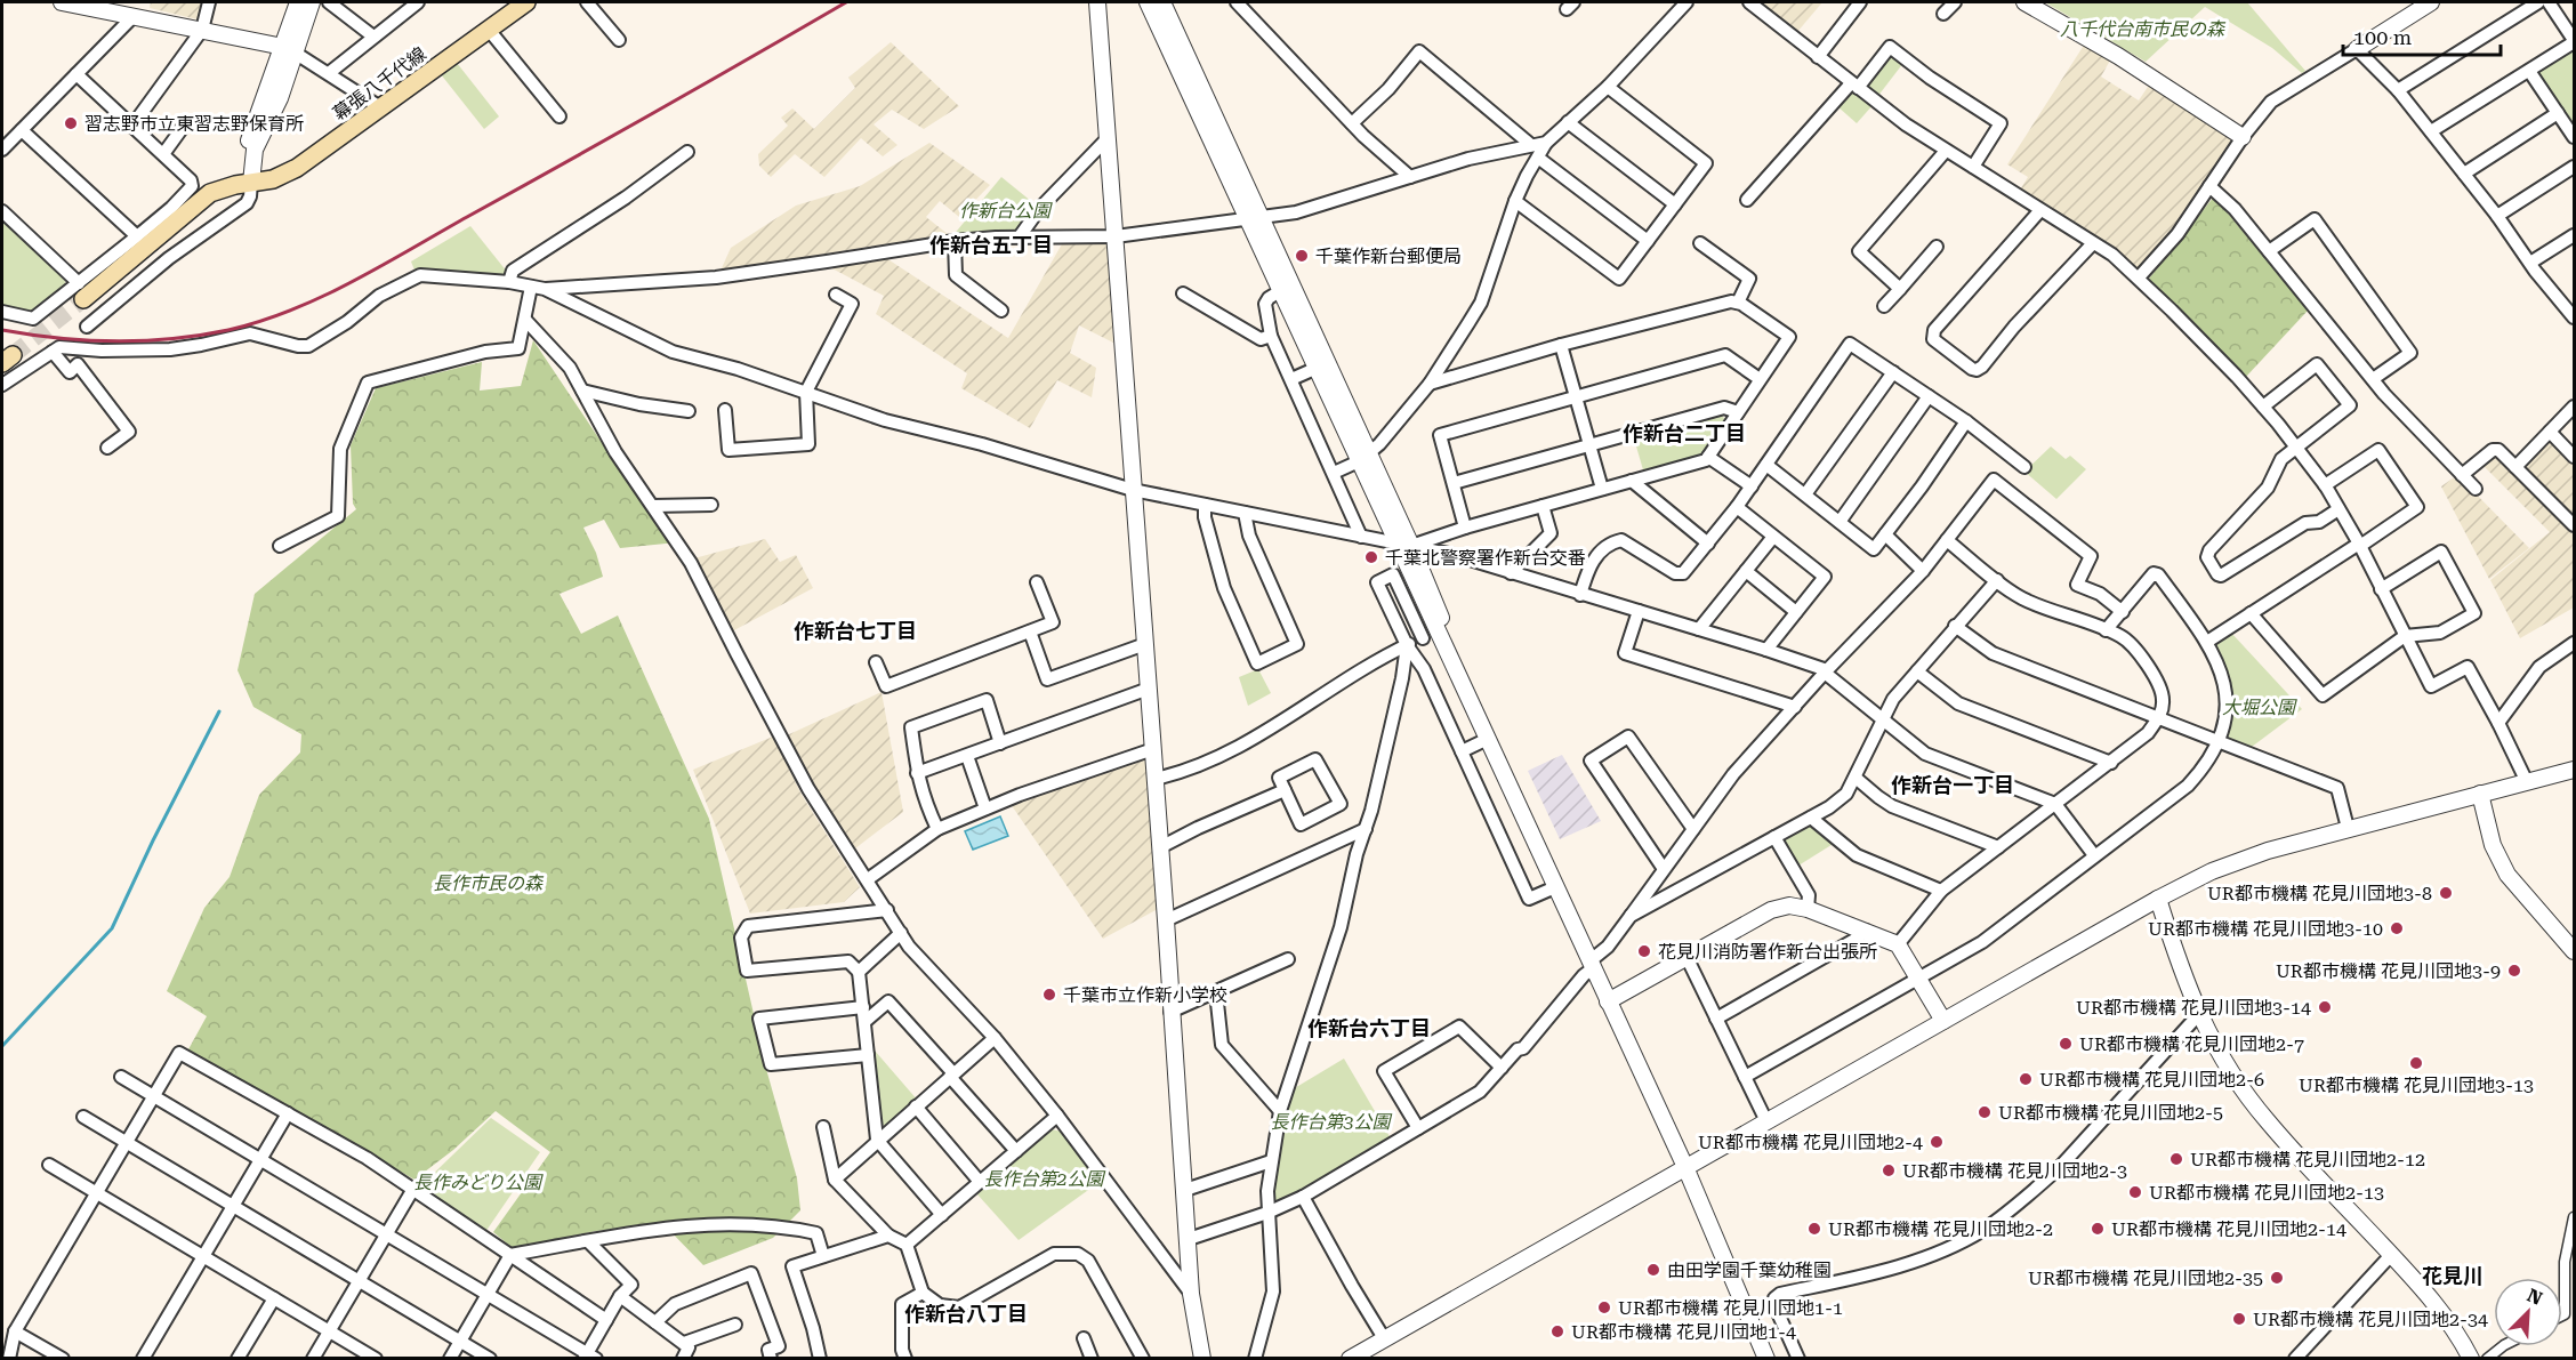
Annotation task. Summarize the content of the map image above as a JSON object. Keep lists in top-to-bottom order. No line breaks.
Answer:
{"streets":{"main road":["幕張八千代線"]},"districts":["作新台五丁目","作新台二丁目","作新台七丁目","作新台一丁目","作新台六丁目","花見川","作新台八丁目"],"parks":["八千代台南市民の森","作新台公園","大堀公園","長作市民の森","長作台第3公園","長作台第2公園","長作みどり公園"],"places":["習志野市立東習志野保育所","千葉作新台郵便局","千葉北警察署作新台交番","UR都市機構 花見川団地3-8","UR都市機構 花見川団地3-10","花見川消防署作新台出張所","UR都市機構 花見川団地3-9","千葉市立作新小学校","UR都市機構 花見川団地3-14","UR都市機構 花見川団地2-7","UR都市機構 花見川団地3-13","UR都市機構 花見川団地2-6","UR都市機構 花見川団地2-5","UR都市機構 花見川団地2-4","UR都市機構 花見川団地2-12","UR都市機構 花見川団地2-3","UR都市機構 花見川団地2-13","UR都市機構 花見川団地2-2","UR都市機構 花見川団地2-14","由田学園千葉幼稚園","UR都市機構 花見川団地2-35","UR都市機構 花見川団地1-1","UR都市機構 花見川団地2-34","UR都市機構 花見川団地1-4"],"scale_bar":"100 m","north":"top right"}
